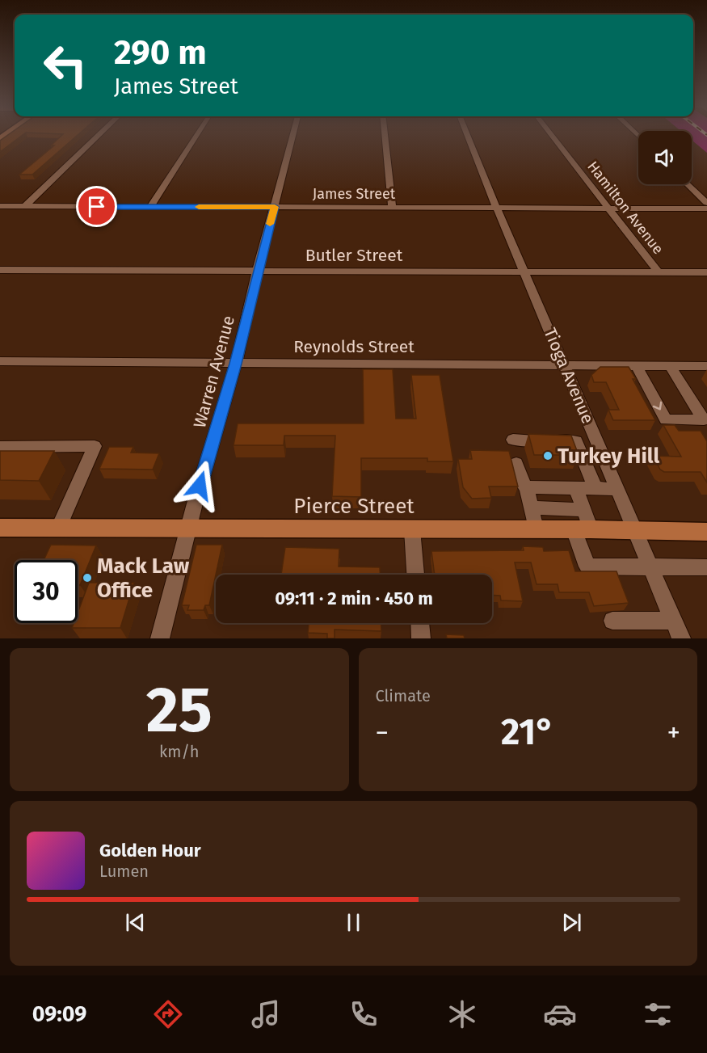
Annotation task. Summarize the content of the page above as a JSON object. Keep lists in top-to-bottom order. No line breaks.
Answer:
{"streets":{"main road":["Pierce Street"],"street":["James Street","Hamilton Avenue","Butler Street","Reynolds Street","Warren Avenue","Tioga Avenue"]},"crossings":[["James Street","Hamilton Avenue"],["James Street","Warren Avenue"],["James Street","Tioga Avenue"],["Hamilton Avenue","Butler Street"],["Butler Street","Warren Avenue"],["Butler Street","Tioga Avenue"],["Reynolds Street","Warren Avenue"],["Reynolds Street","Tioga Avenue"],["Warren Avenue","Pierce Street"],["Tioga Avenue","Pierce Street"]],"places":["Turkey Hill","Mack Law Office"],"page":{"turn":["290 m","James Street"],"limit":"30","trip":"09:11 · 2 min · 450 m","tile":[["25","km/h"],"Climate"],"heat":["−","21°","+"],"song":["Golden Hour","Lumen"],"tabs":"09:09"}}
